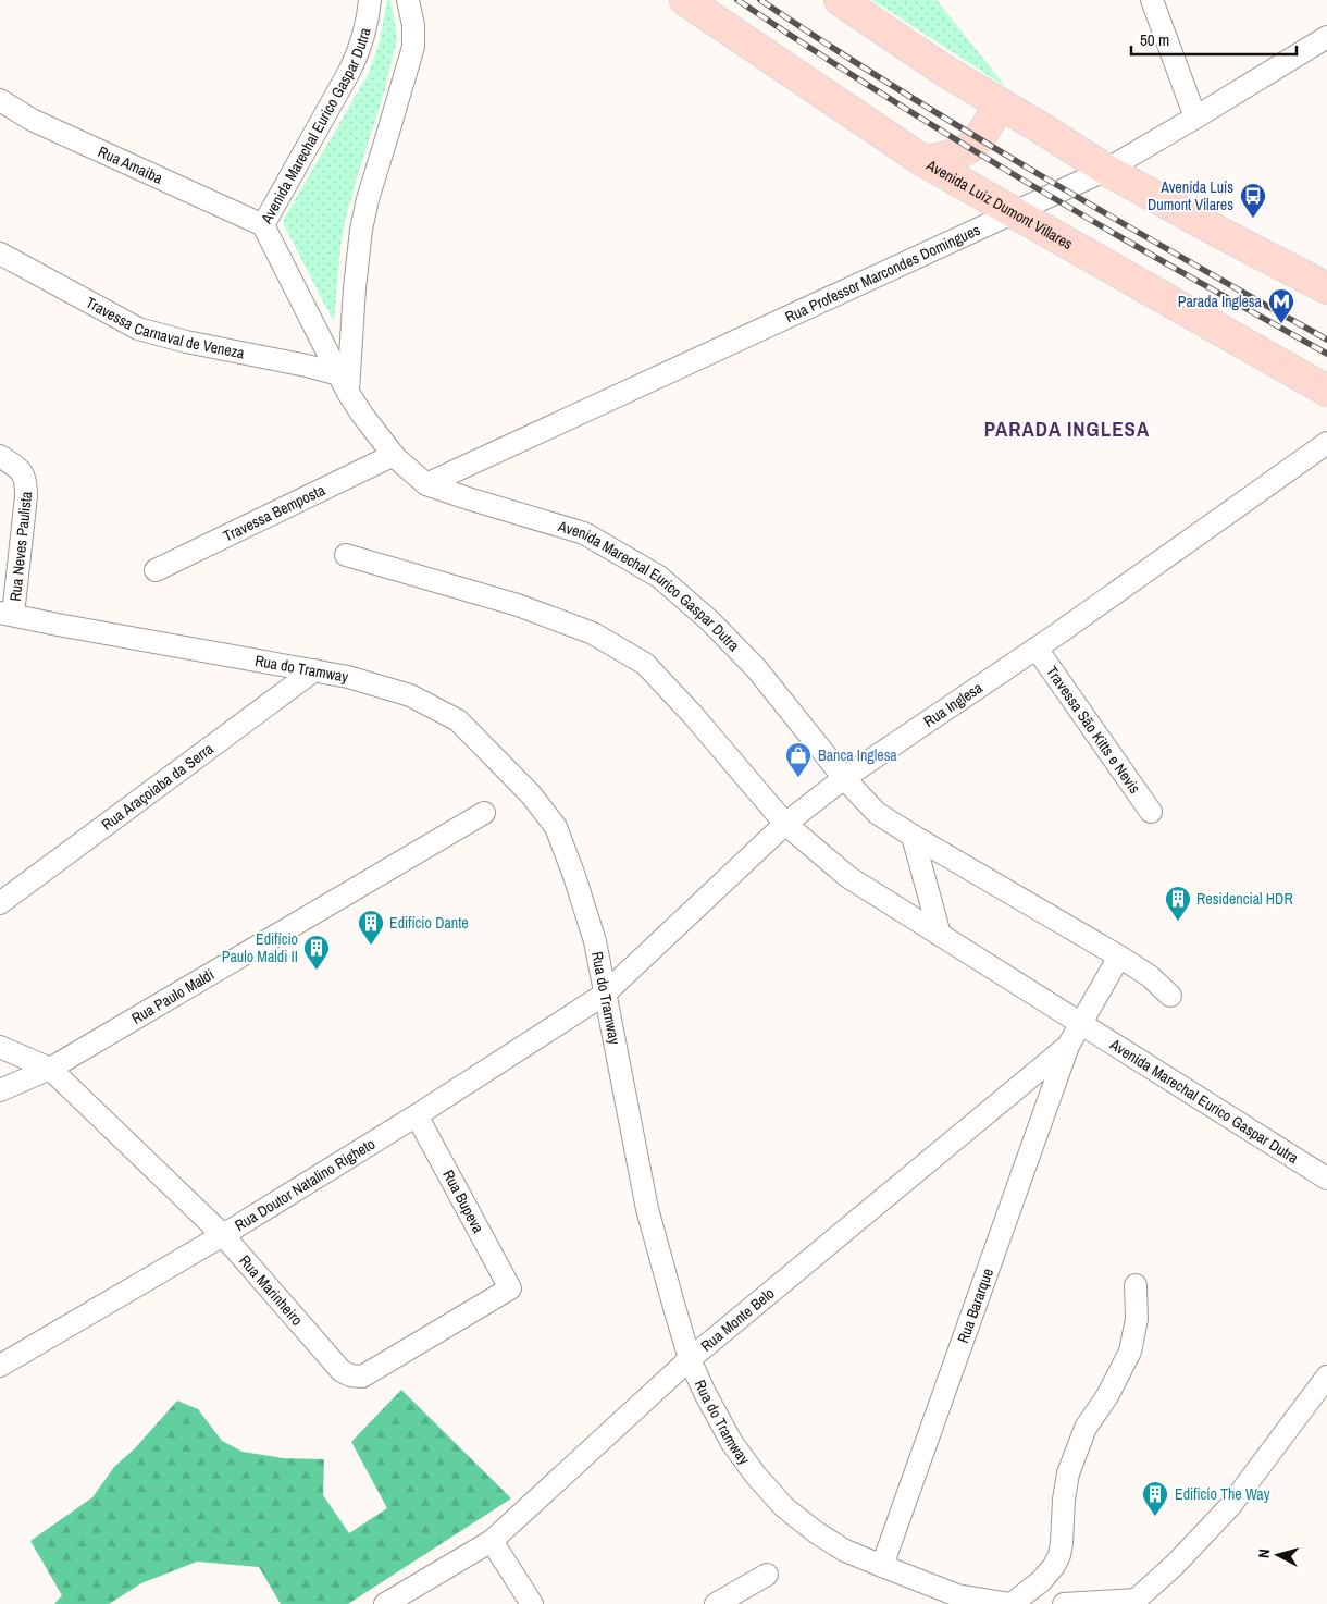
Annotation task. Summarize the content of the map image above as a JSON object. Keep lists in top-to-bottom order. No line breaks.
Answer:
{"streets":{"main road":["Avenida Luiz Dumont Villares"],"street":["Avenida Marechal Eurico Gaspar Dutra","Rua Amaiba","Rua Professor Marcondes Domingues","Travessa Carnaval de Veneza","Travessa Bemposta","Rua Neves Paulista","Rua do Tramway","Rua Inglesa","Travessa São Kitts e Nevis","Rua Araçoiaba da Serra","Rua Paulo Maldi","Rua Doutor Natalino Righeto","Rua Bupeva","Rua Marinheiro","Rua Bararque","Rua Monte Belo"]},"crossings":[["Avenida Marechal Eurico Gaspar Dutra","Rua Amaiba"],["Avenida Marechal Eurico Gaspar Dutra","Rua Professor Marcondes Domingues"],["Avenida Marechal Eurico Gaspar Dutra","Travessa Carnaval de Veneza"],["Avenida Marechal Eurico Gaspar Dutra","Travessa Bemposta"],["Avenida Marechal Eurico Gaspar Dutra","Rua Inglesa"],["Avenida Marechal Eurico Gaspar Dutra","Rua Monte Belo"],["Avenida Luiz Dumont Villares","Rua Professor Marcondes Domingues"],["Rua Neves Paulista","Rua do Tramway"],["Rua do Tramway","Rua Inglesa"],["Rua do Tramway","Rua Araçoiaba da Serra"],["Rua do Tramway","Rua Doutor Natalino Righeto"],["Rua do Tramway","Rua Bararque"],["Rua do Tramway","Rua Monte Belo"],["Rua Inglesa","Travessa São Kitts e Nevis"],["Rua Inglesa","Rua Doutor Natalino Righeto"],["Rua Paulo Maldi","Rua Marinheiro"],["Rua Doutor Natalino Righeto","Rua Bupeva"],["Rua Doutor Natalino Righeto","Rua Marinheiro"],["Rua Bupeva","Rua Marinheiro"],["Rua Bararque","Rua Monte Belo"]],"districts":["PARADA INGLESA"],"places":{"bus stop":["Avenida Luís Dumont Vilares"],"metro station":["Parada Inglesa"],"shop":["Banca Inglesa"],"building":["Residencial HDR","Edifício Dante","Edifício Paulo Maldi II","Edificío The Way"]},"scale_bar":"50 m","north":"left"}
